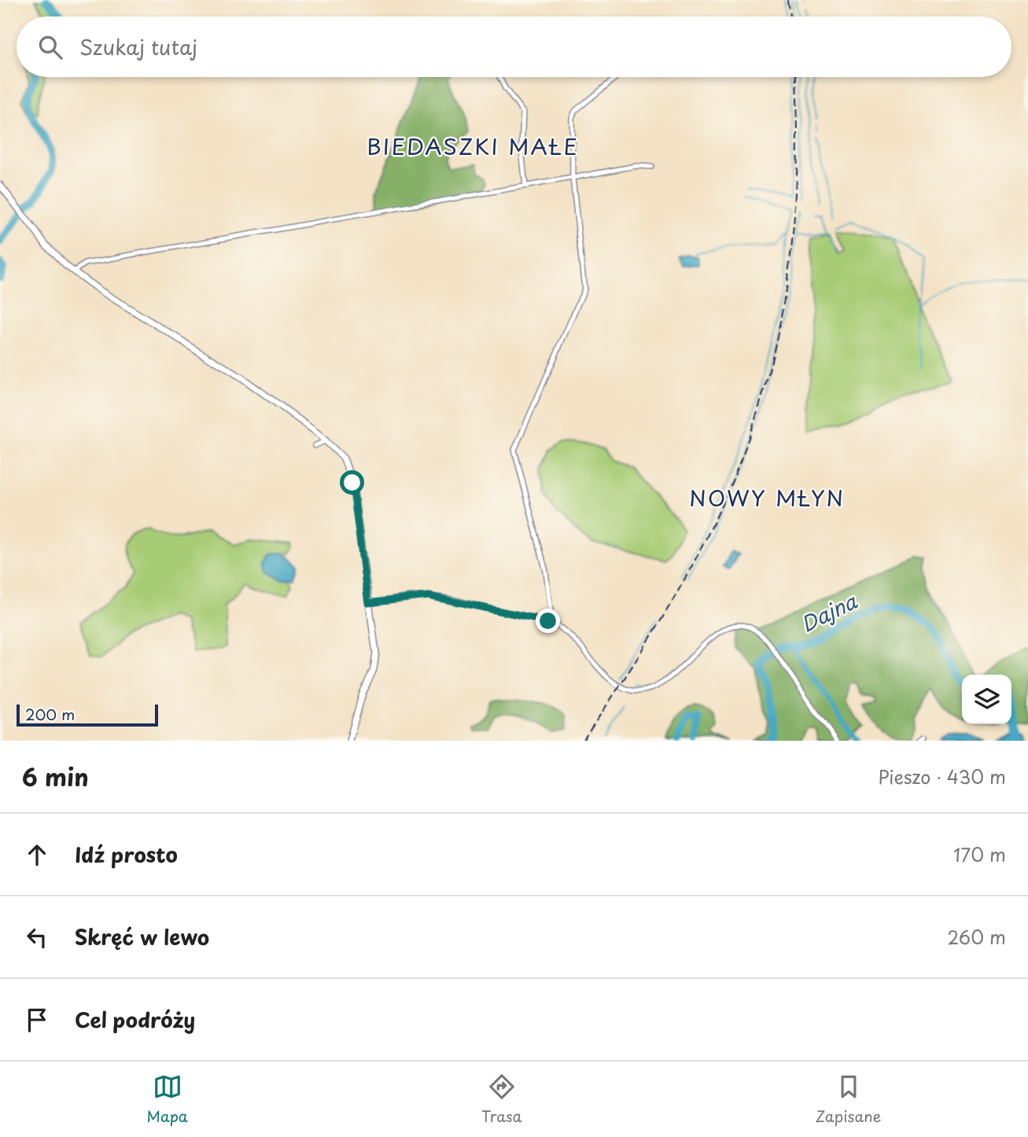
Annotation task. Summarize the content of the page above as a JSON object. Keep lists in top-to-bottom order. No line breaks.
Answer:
{"districts":["BIEDASZKI MAŁE","NOWY MŁYN"],"water":["Dajna"],"scale_bar":"200 m","page":{"search":"Szukaj tutaj","scale":"200 m","heading":["6 min","Pieszo · 430 m"],"list":[["Idź prosto","170 m"],["Skręć w lewo","260 m"],"Cel podróży"],"nav":["Mapa","Trasa","Zapisane"]}}
